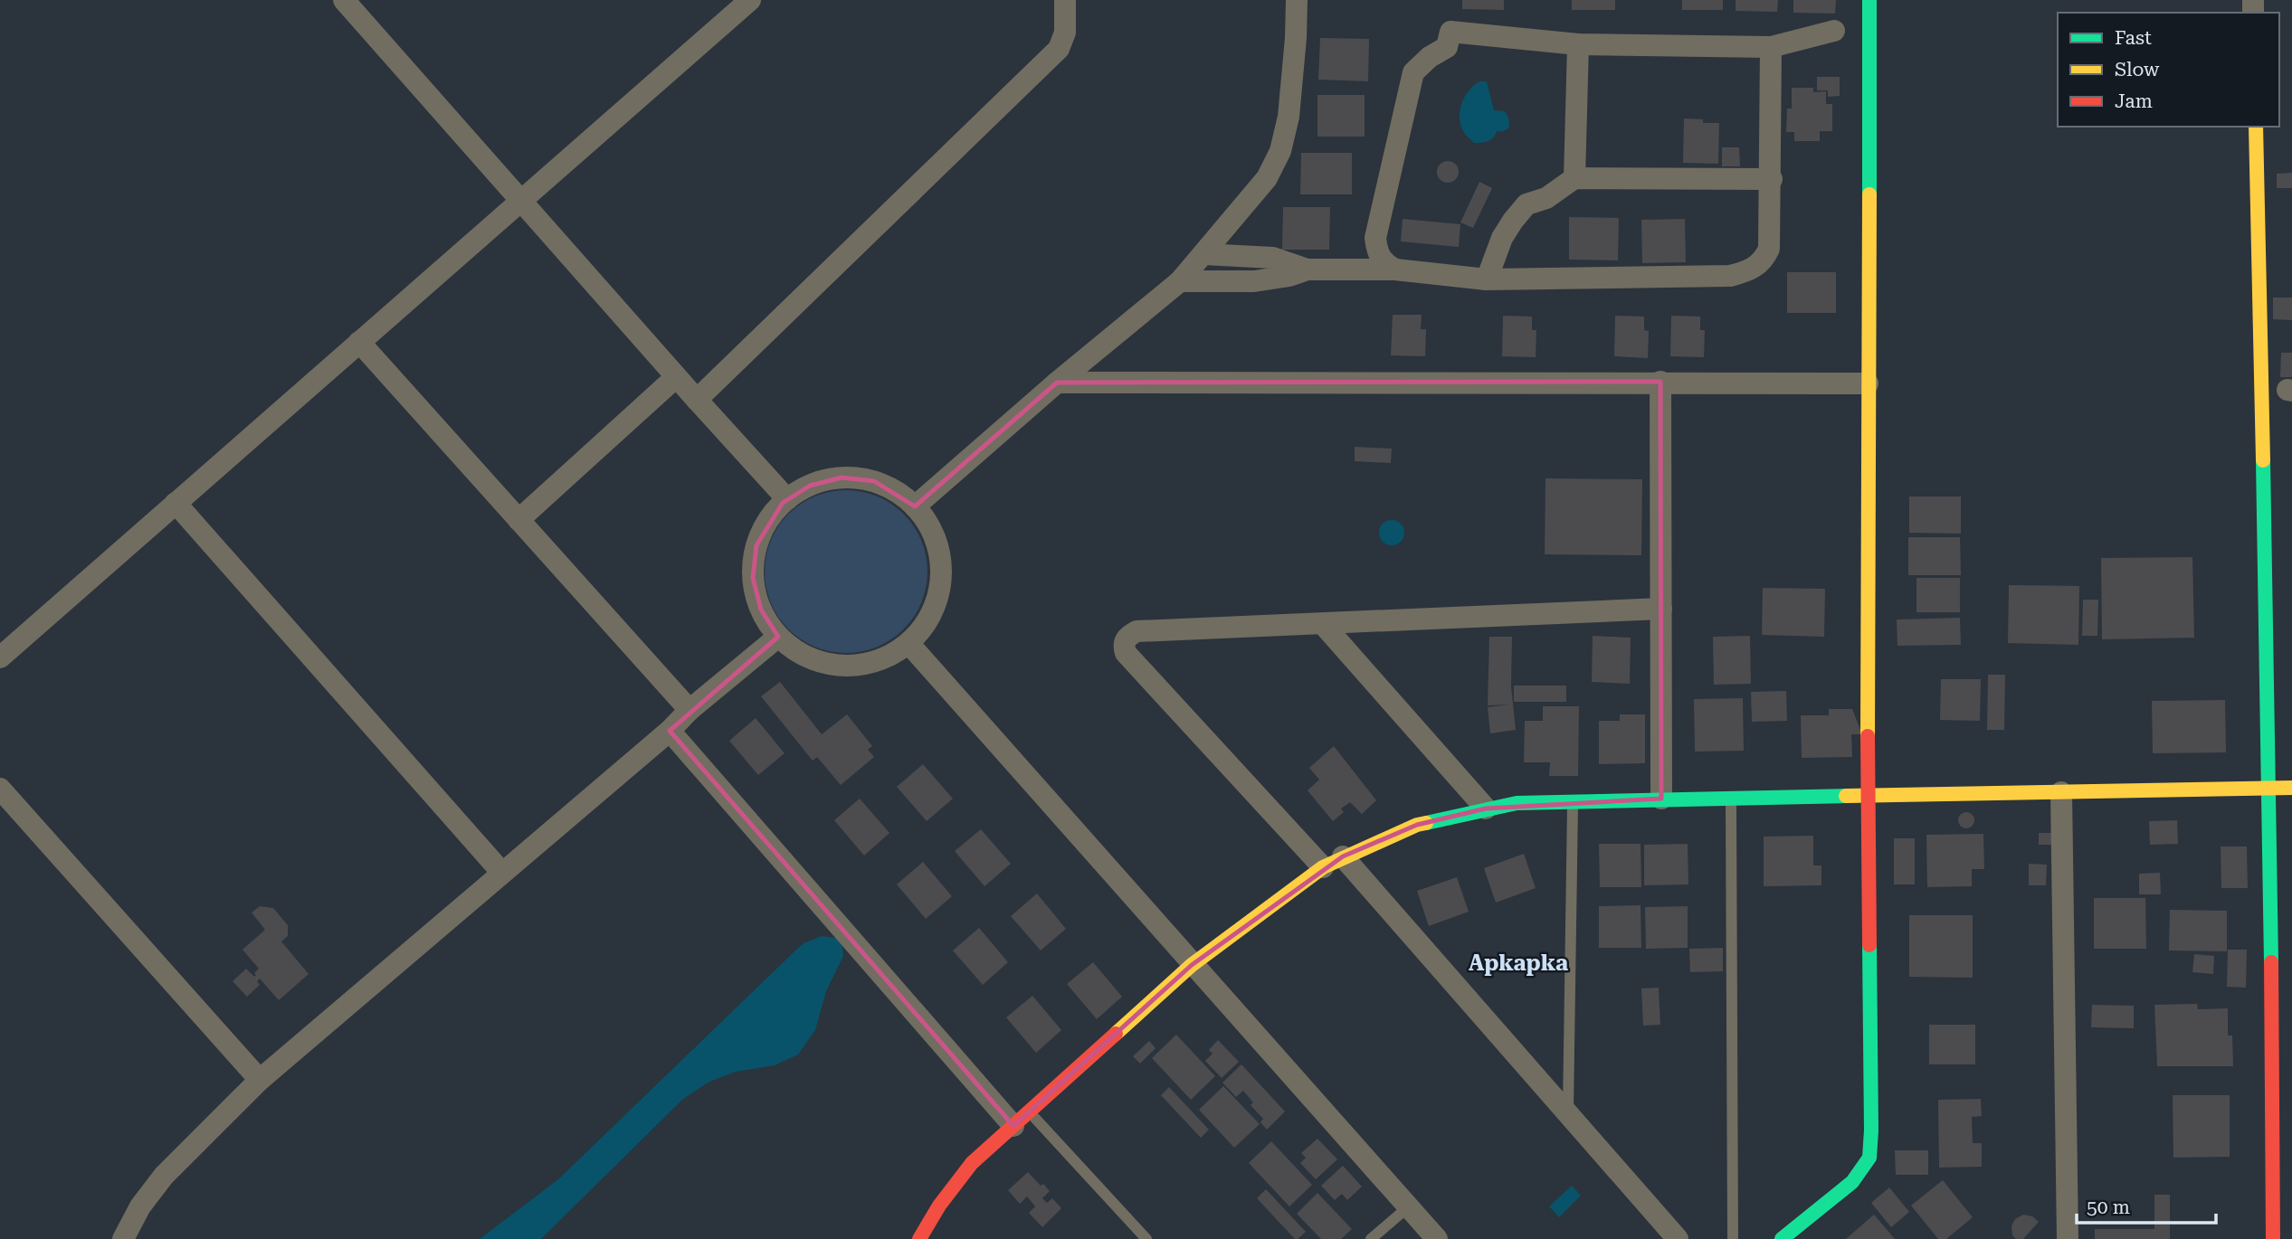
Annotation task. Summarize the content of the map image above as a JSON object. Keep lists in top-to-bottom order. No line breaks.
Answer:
{"districts":["Apkapka"],"legend":["Fast","Slow","Jam"],"scale_bar":"50 m"}
